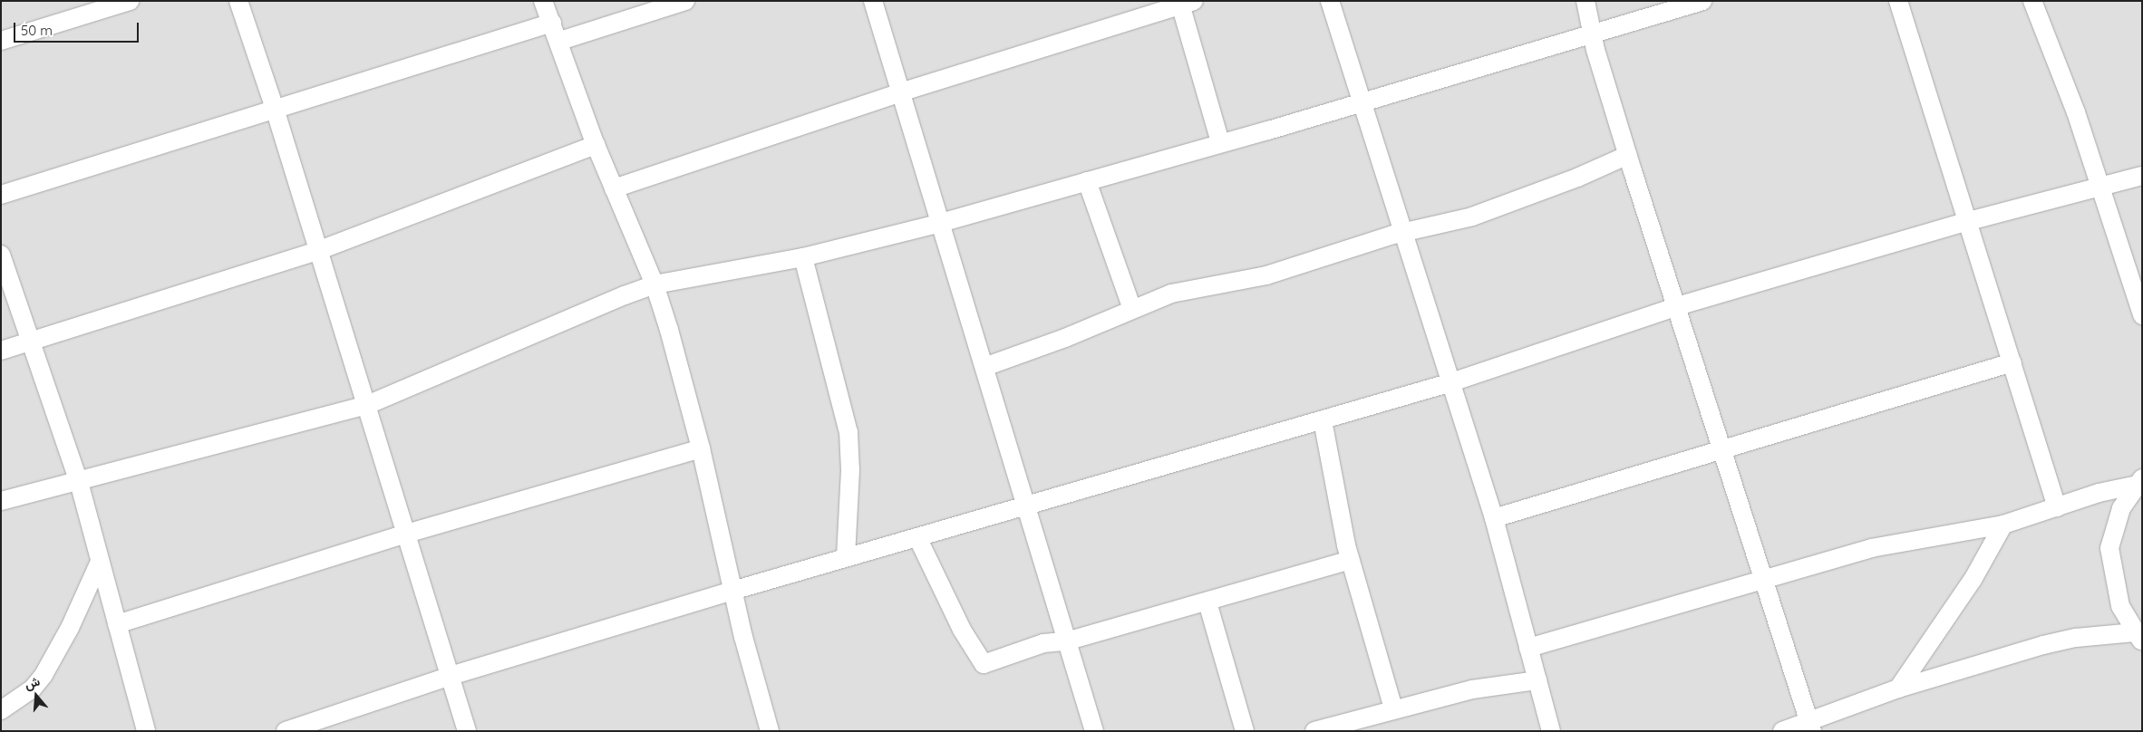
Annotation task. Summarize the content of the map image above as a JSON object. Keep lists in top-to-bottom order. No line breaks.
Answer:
{"scale_bar":"50 m","north":"top"}
